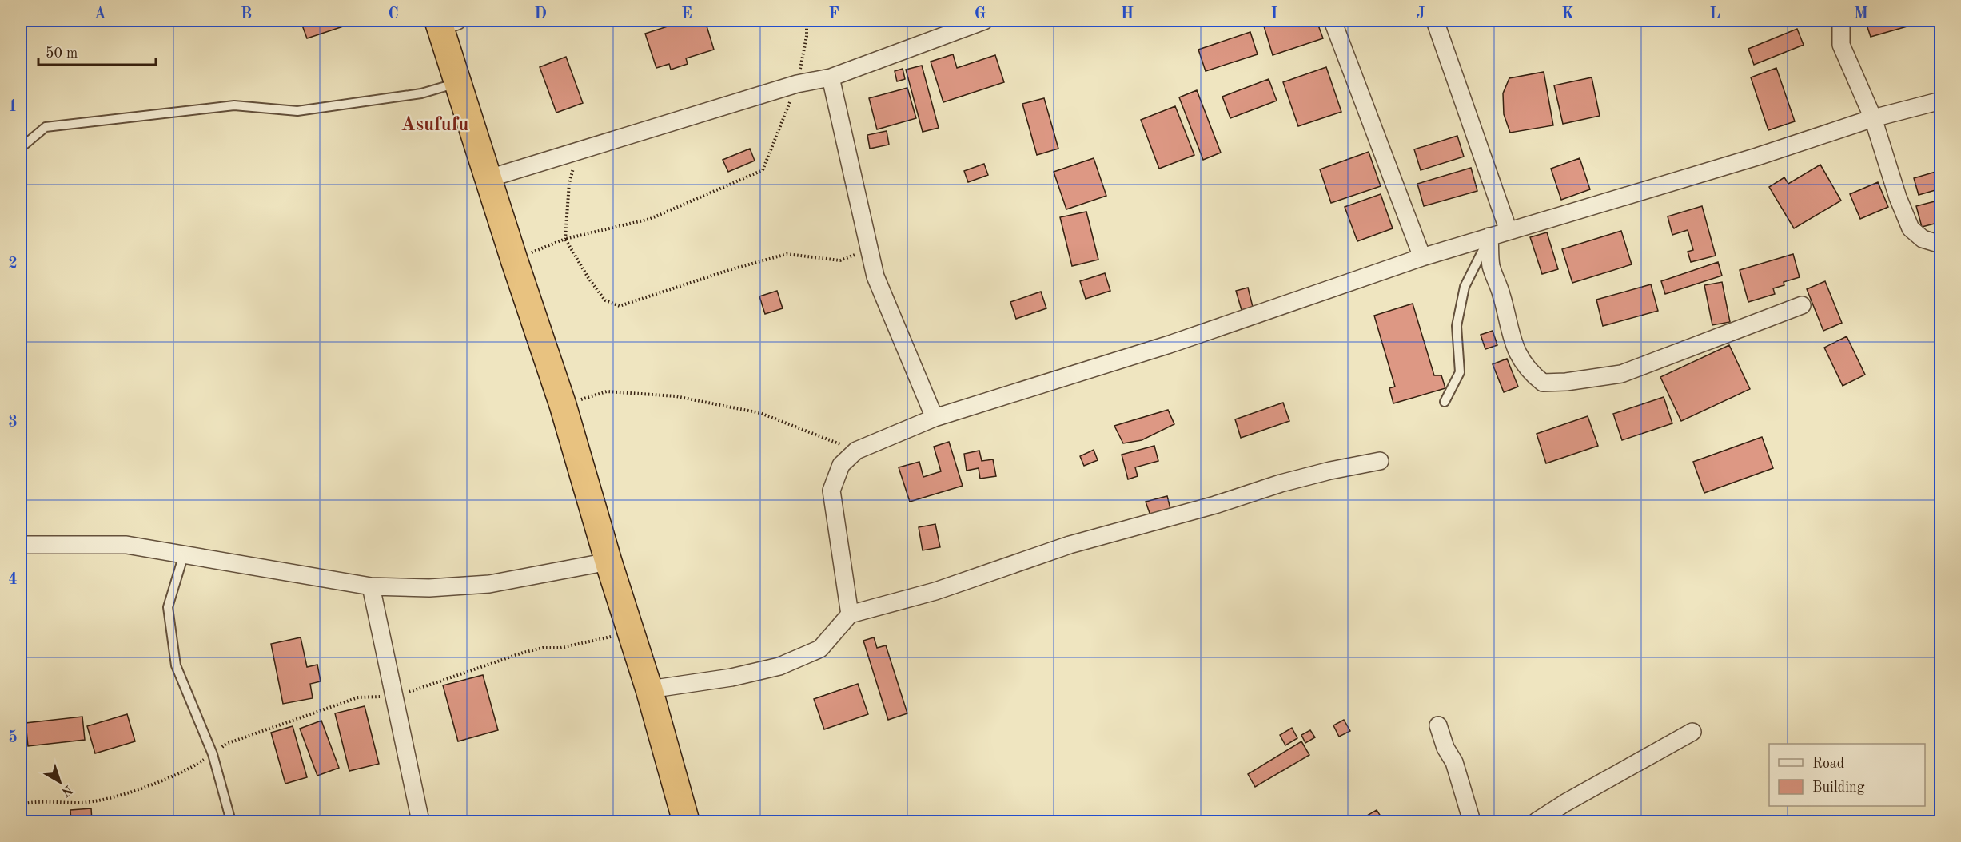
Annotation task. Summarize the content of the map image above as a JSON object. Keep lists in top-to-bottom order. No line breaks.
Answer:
{"districts":["Asufufu"],"legend":["Road","Building"],"scale_bar":"50 m","north":"bottom right","grid":{"columns":["A","B","C","D","E","F","G","H","I","J","K","L","M"],"rows":["1","2","3","4","5"]}}
